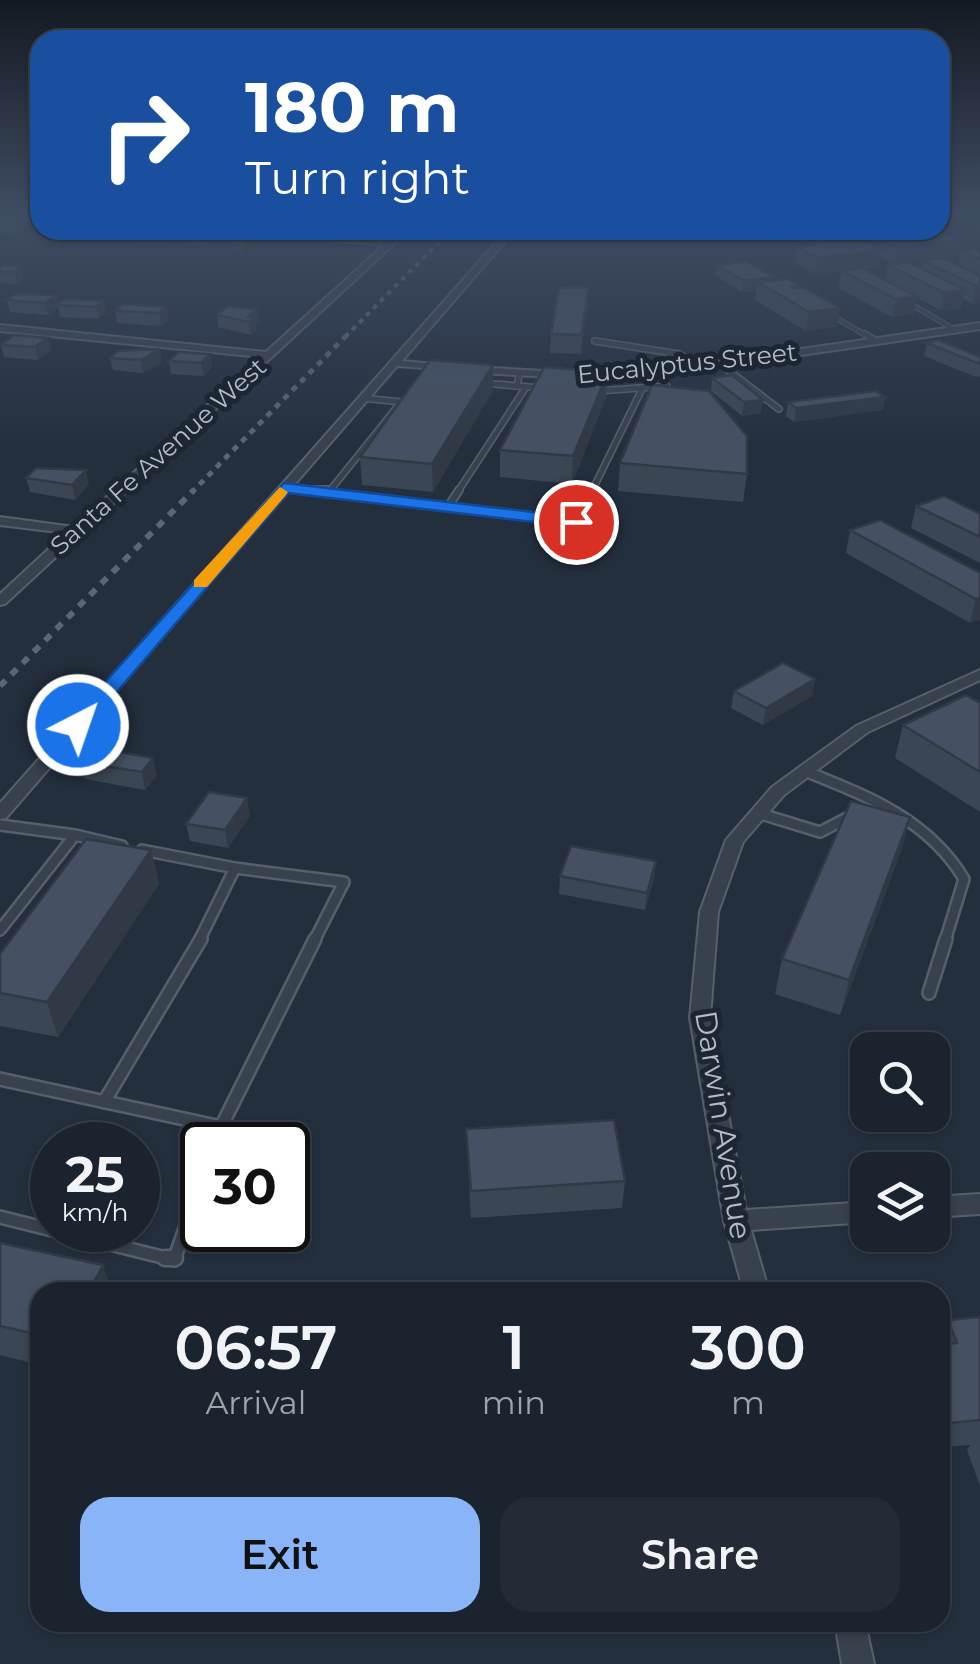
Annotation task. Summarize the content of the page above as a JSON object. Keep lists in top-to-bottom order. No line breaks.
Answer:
{"streets":{"street":["Eucalyptus Street","Santa Fe Avenue West","Darwin Avenue"]},"page":{"turn":["180 m","Turn right"],"speed":"25 km/h","limit":"30","eta":["06:57","Arrival","1","min","300","m"],"buttons":["Exit","Share"]}}
